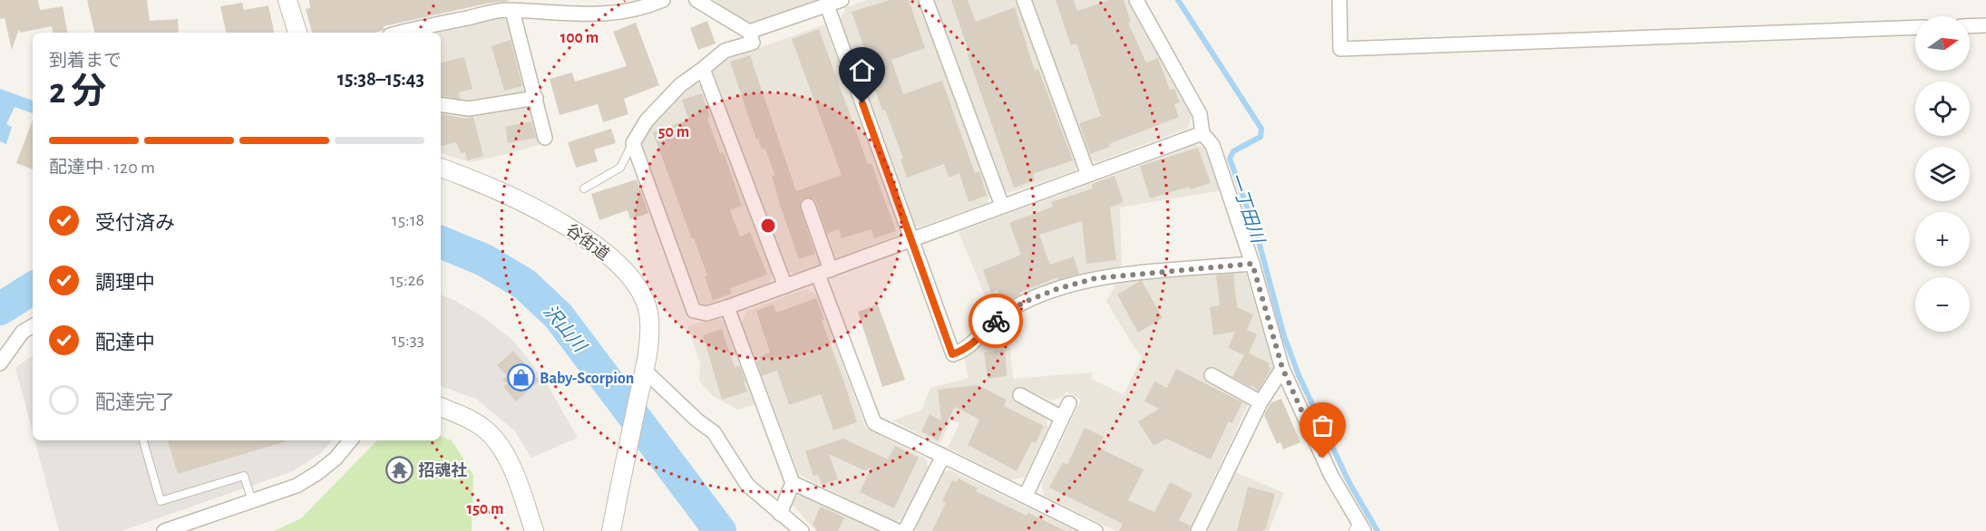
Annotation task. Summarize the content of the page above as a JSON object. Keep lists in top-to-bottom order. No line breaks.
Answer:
{"streets":{"street":["谷街道"]},"water":["一丁田川","沢山川"],"places":{"shop":["Baby-Scorpion"],"temple":["招魂社"]},"north":"right","page":{"map_buttons":["+","−"],"heading":["2 分","到着まで","15:38–15:43"],"bar":"配達中 · 120 m","list":[["受付済み","15:18"],["調理中","15:26"],["配達中","15:33"],"配達完了"]},"rings":["100 m","50 m","150 m"]}
